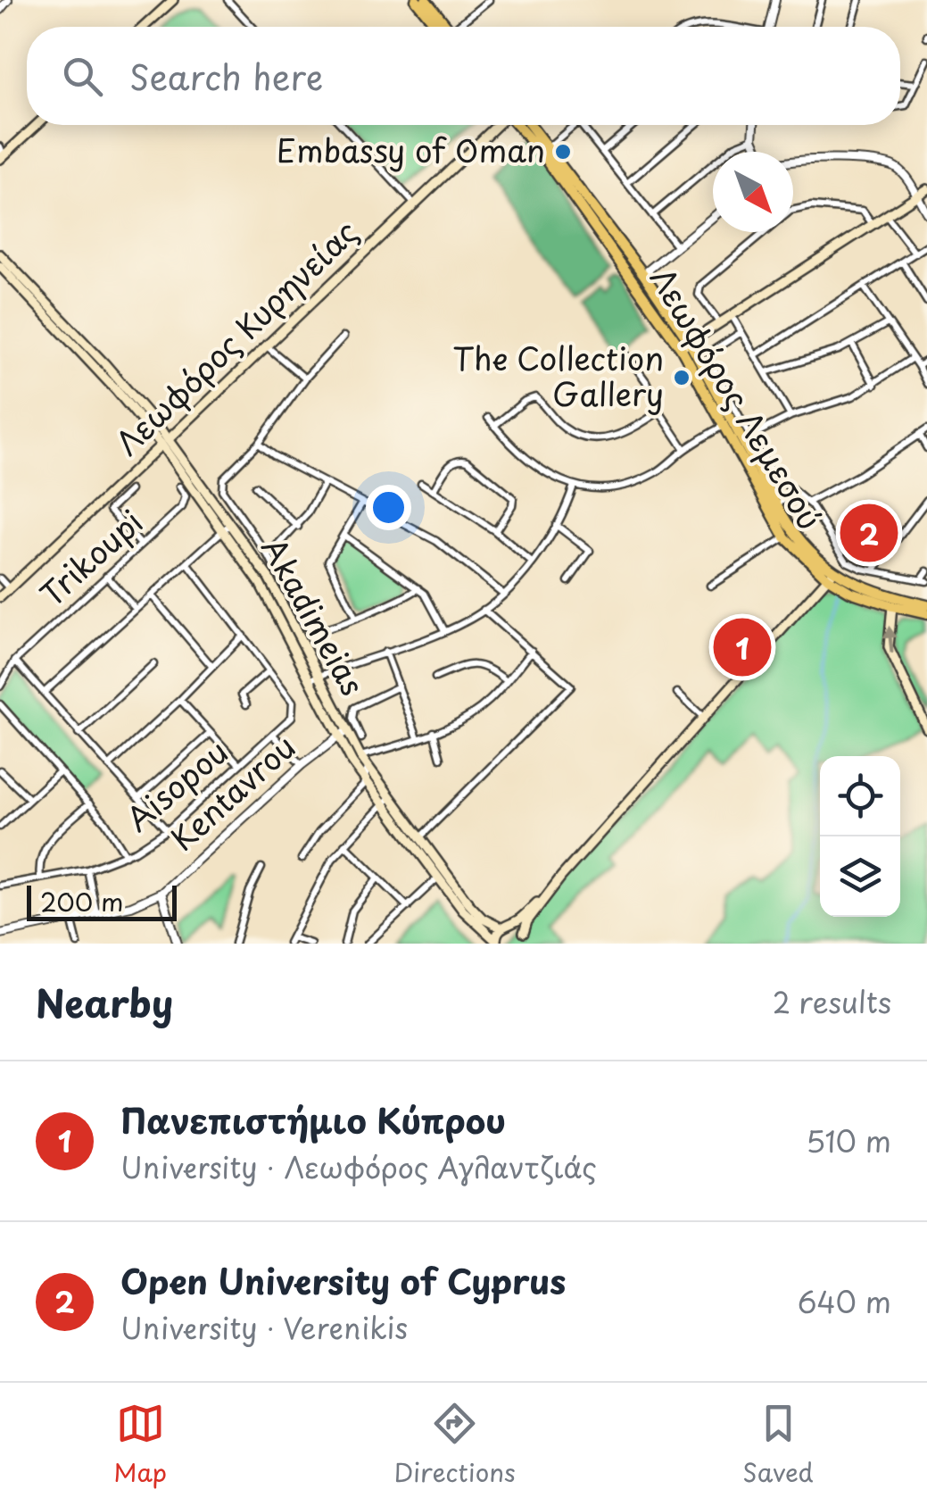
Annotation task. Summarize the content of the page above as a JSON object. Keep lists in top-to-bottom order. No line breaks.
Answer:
{"streets":{"main road":["Λεωφόρος Κυρηνείας","Λεωφόρος Λεμεσού","Akadimeias"],"street":["Trikoupi","Aisopou","Kentavrou"]},"crossings":[["Λεωφόρος Κυρηνείας","Akadimeias"],["Akadimeias","Kentavrou"],["Aisopou","Kentavrou"]],"places":["Embassy of Oman","The Collection Gallery"],"scale_bar":"200 m","north":"bottom right","page":{"search":"Search here","pins":["2","1"],"scale":"200 m","heading":["Nearby","2 results"],"list":[{"mark":"1","name":"Πανεπιστήμιο Κύπρου","note":"University · Λεωφόρος Αγλαντζιάς","value":"510 m"},{"mark":"2","name":"Open University of Cyprus","note":"University · Verenikis","value":"640 m"}],"nav":["Map","Directions","Saved"]}}
